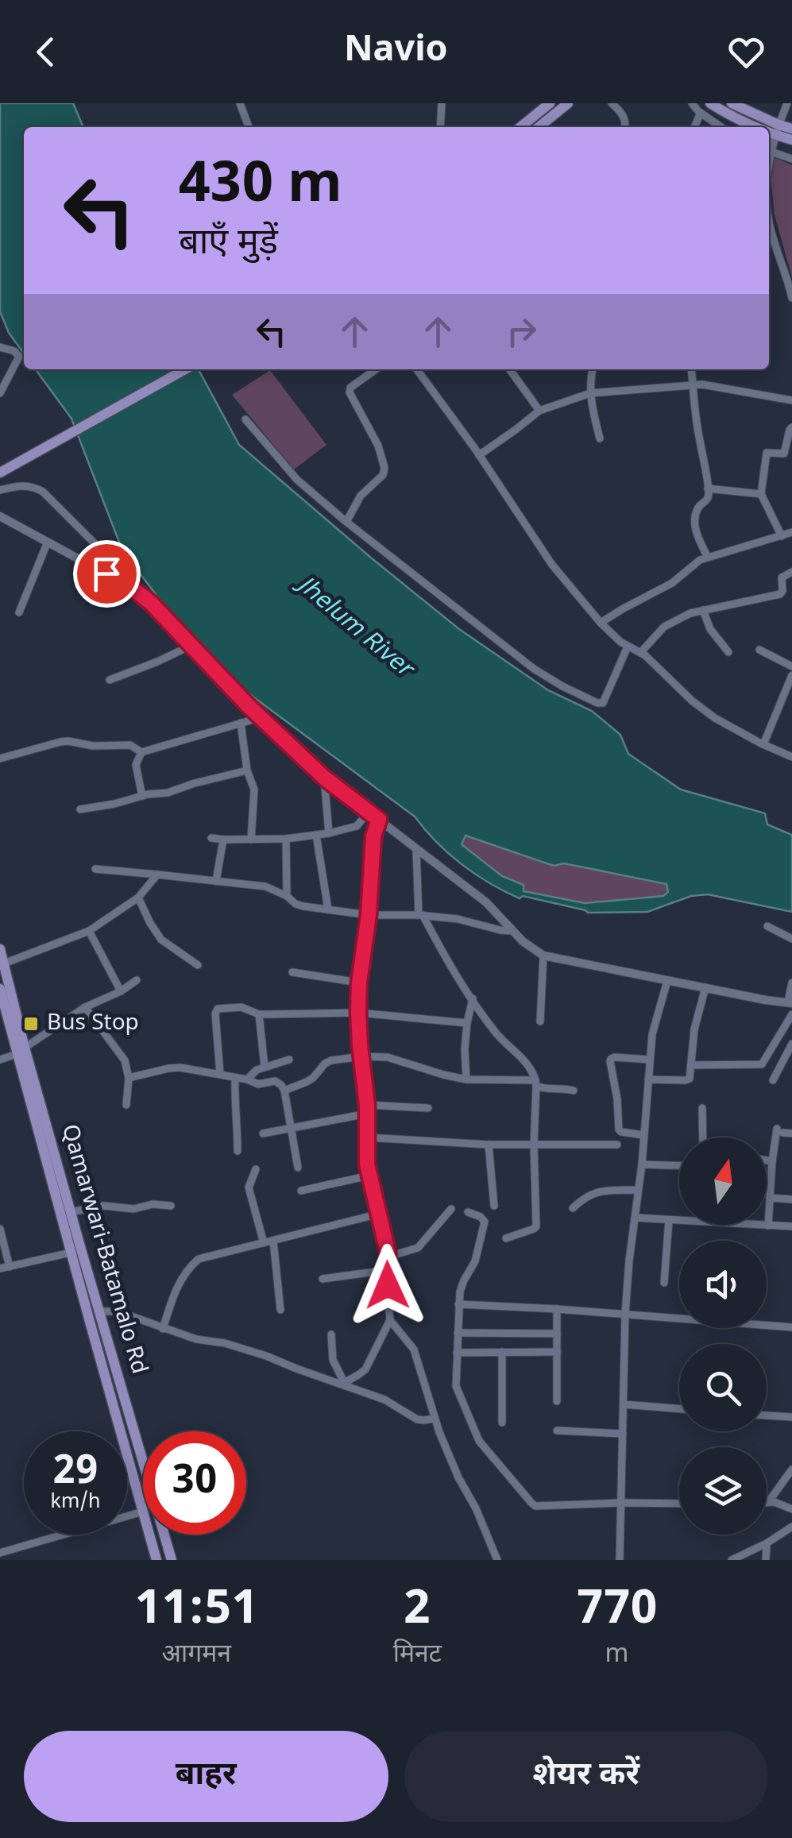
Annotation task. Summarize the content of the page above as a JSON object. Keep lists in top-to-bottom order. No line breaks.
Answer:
{"streets":{"main road":["Qamarwari-Batamalo Rd"]},"water":["Jhelum River"],"places":{"transit":["Bus Stop"]},"north":"top","page":{"header":"Navio","turn":["430 m","बाएँ मुड़ें"],"speed":"29 km/h","limit":"30","eta":["11:51","आगमन","2","मिनट","770","m"],"buttons":["बाहर","शेयर करें"]}}
